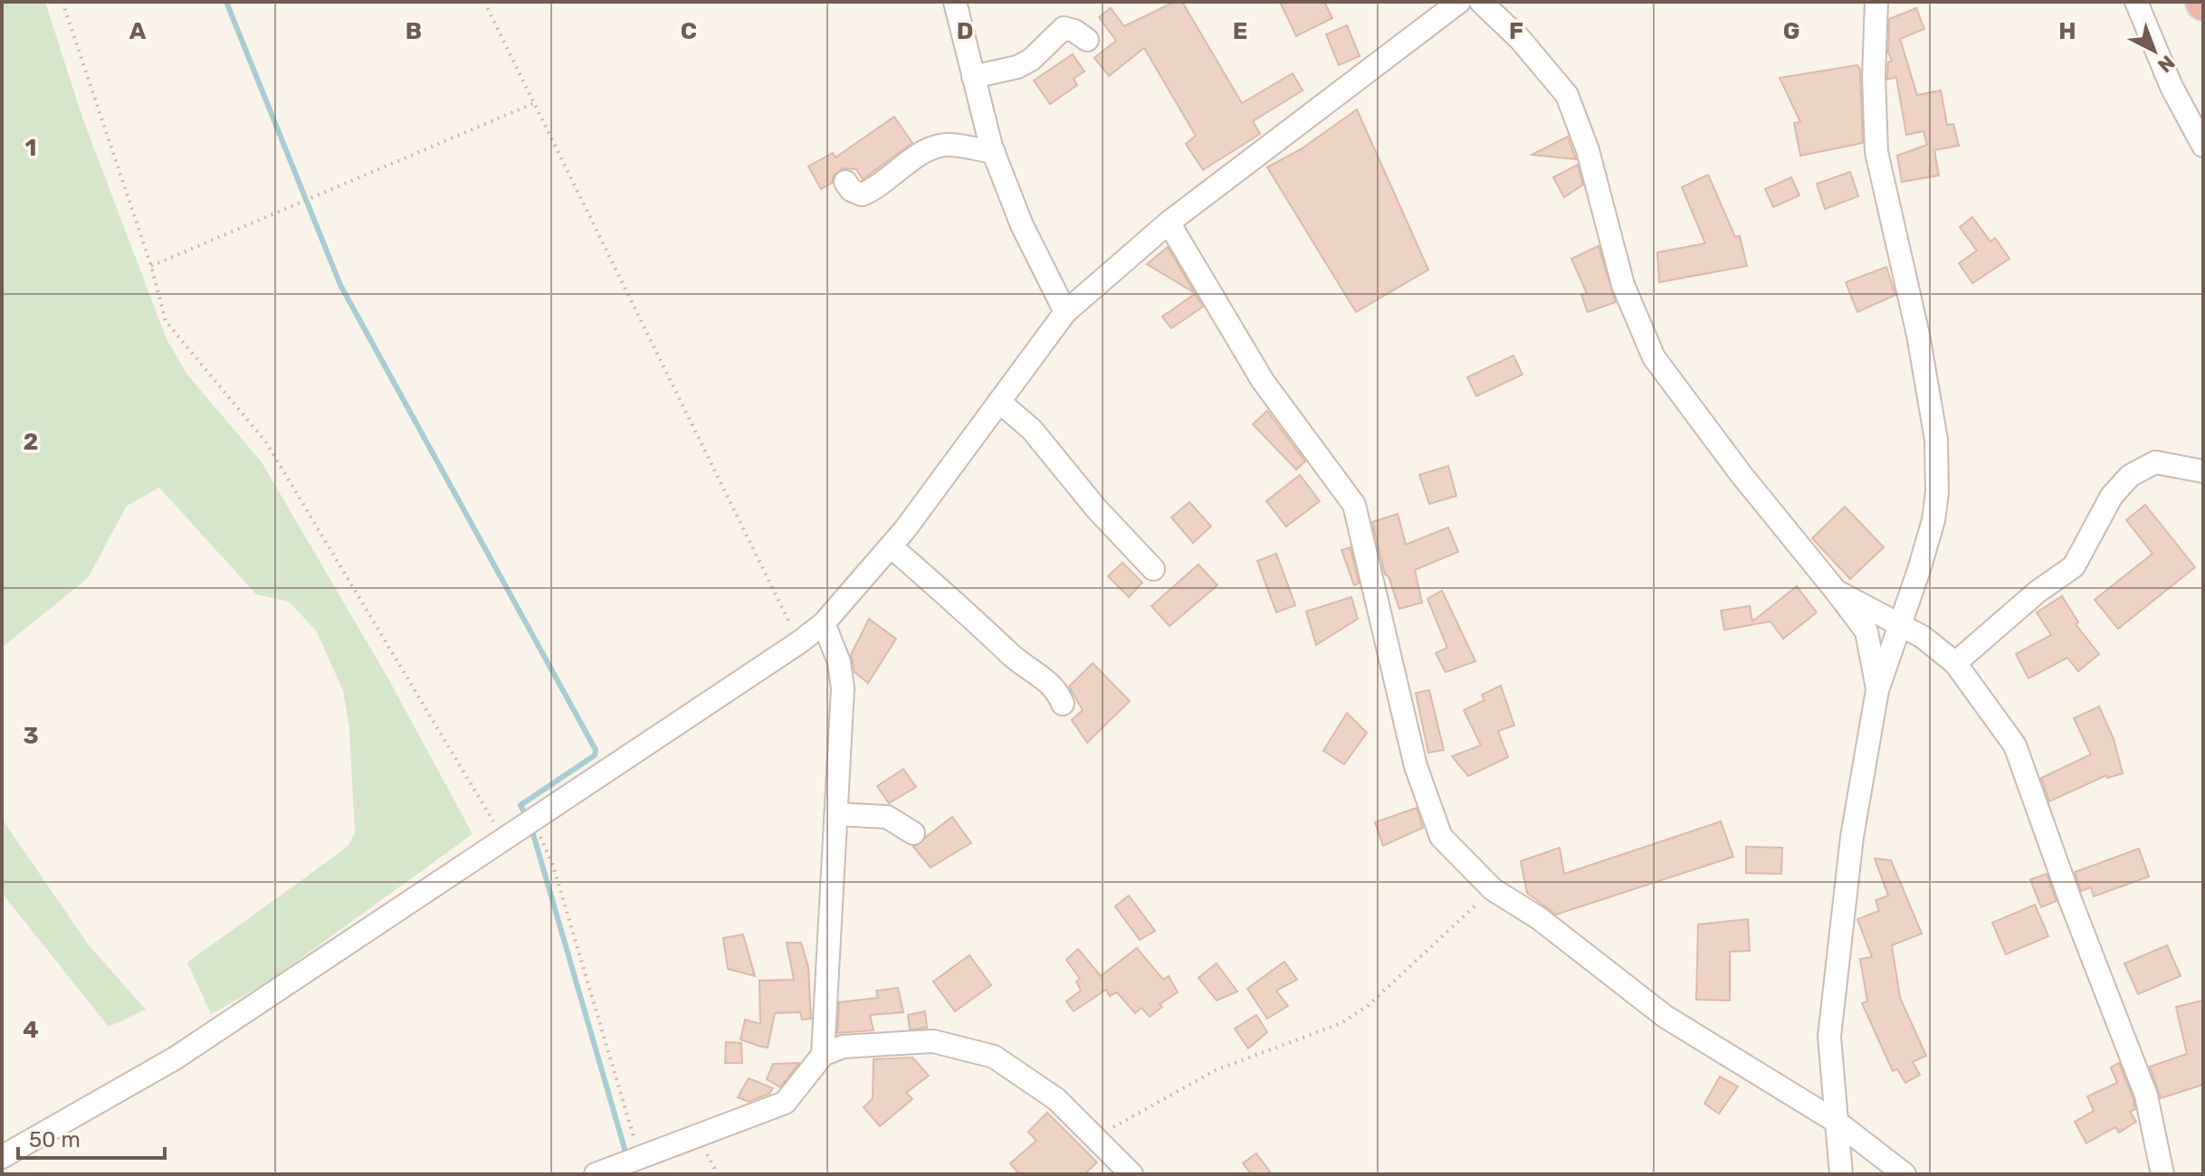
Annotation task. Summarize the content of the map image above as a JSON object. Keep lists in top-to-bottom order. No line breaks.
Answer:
{"scale_bar":"50 m","north":"bottom right","grid":{"columns":["A","B","C","D","E","F","G","H"],"rows":["1","2","3","4"]}}
